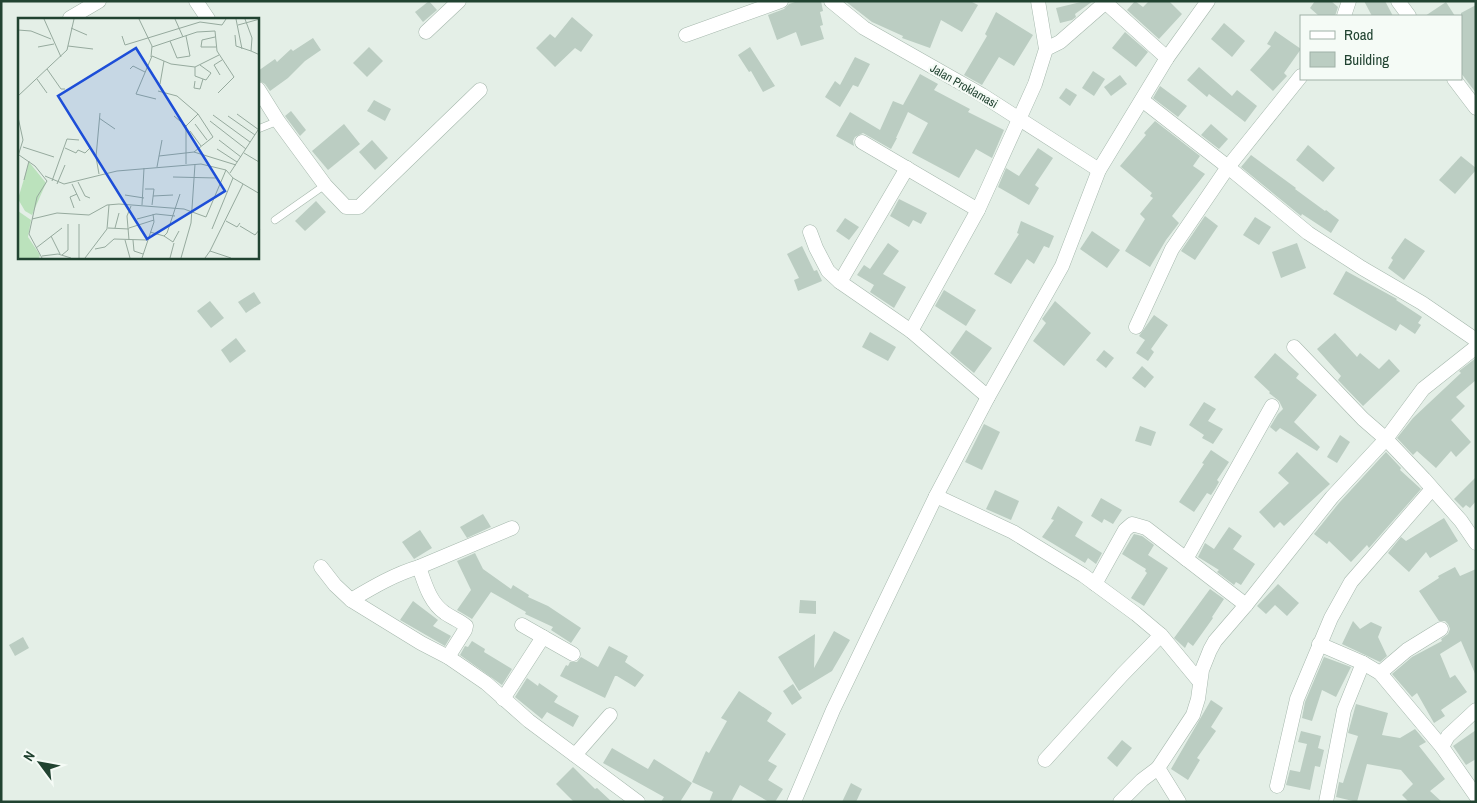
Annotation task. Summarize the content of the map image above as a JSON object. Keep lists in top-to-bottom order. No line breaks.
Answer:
{"streets":{"street":["Jalan Proklamasi"]},"legend":["Road","Building"],"north":"top left"}
